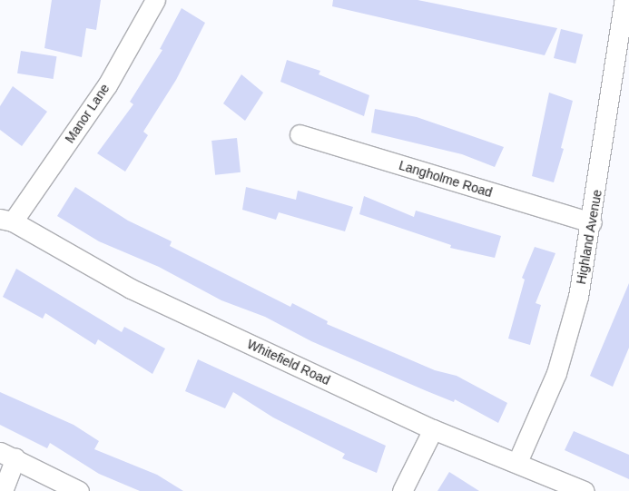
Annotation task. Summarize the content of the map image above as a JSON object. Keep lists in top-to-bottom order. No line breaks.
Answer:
{"streets":{"street":["Manor Lane","Langholme Road","Highland Avenue","Whitefield Road"]},"crossings":[["Manor Lane","Whitefield Road"],["Langholme Road","Highland Avenue"],["Highland Avenue","Whitefield Road"]]}
